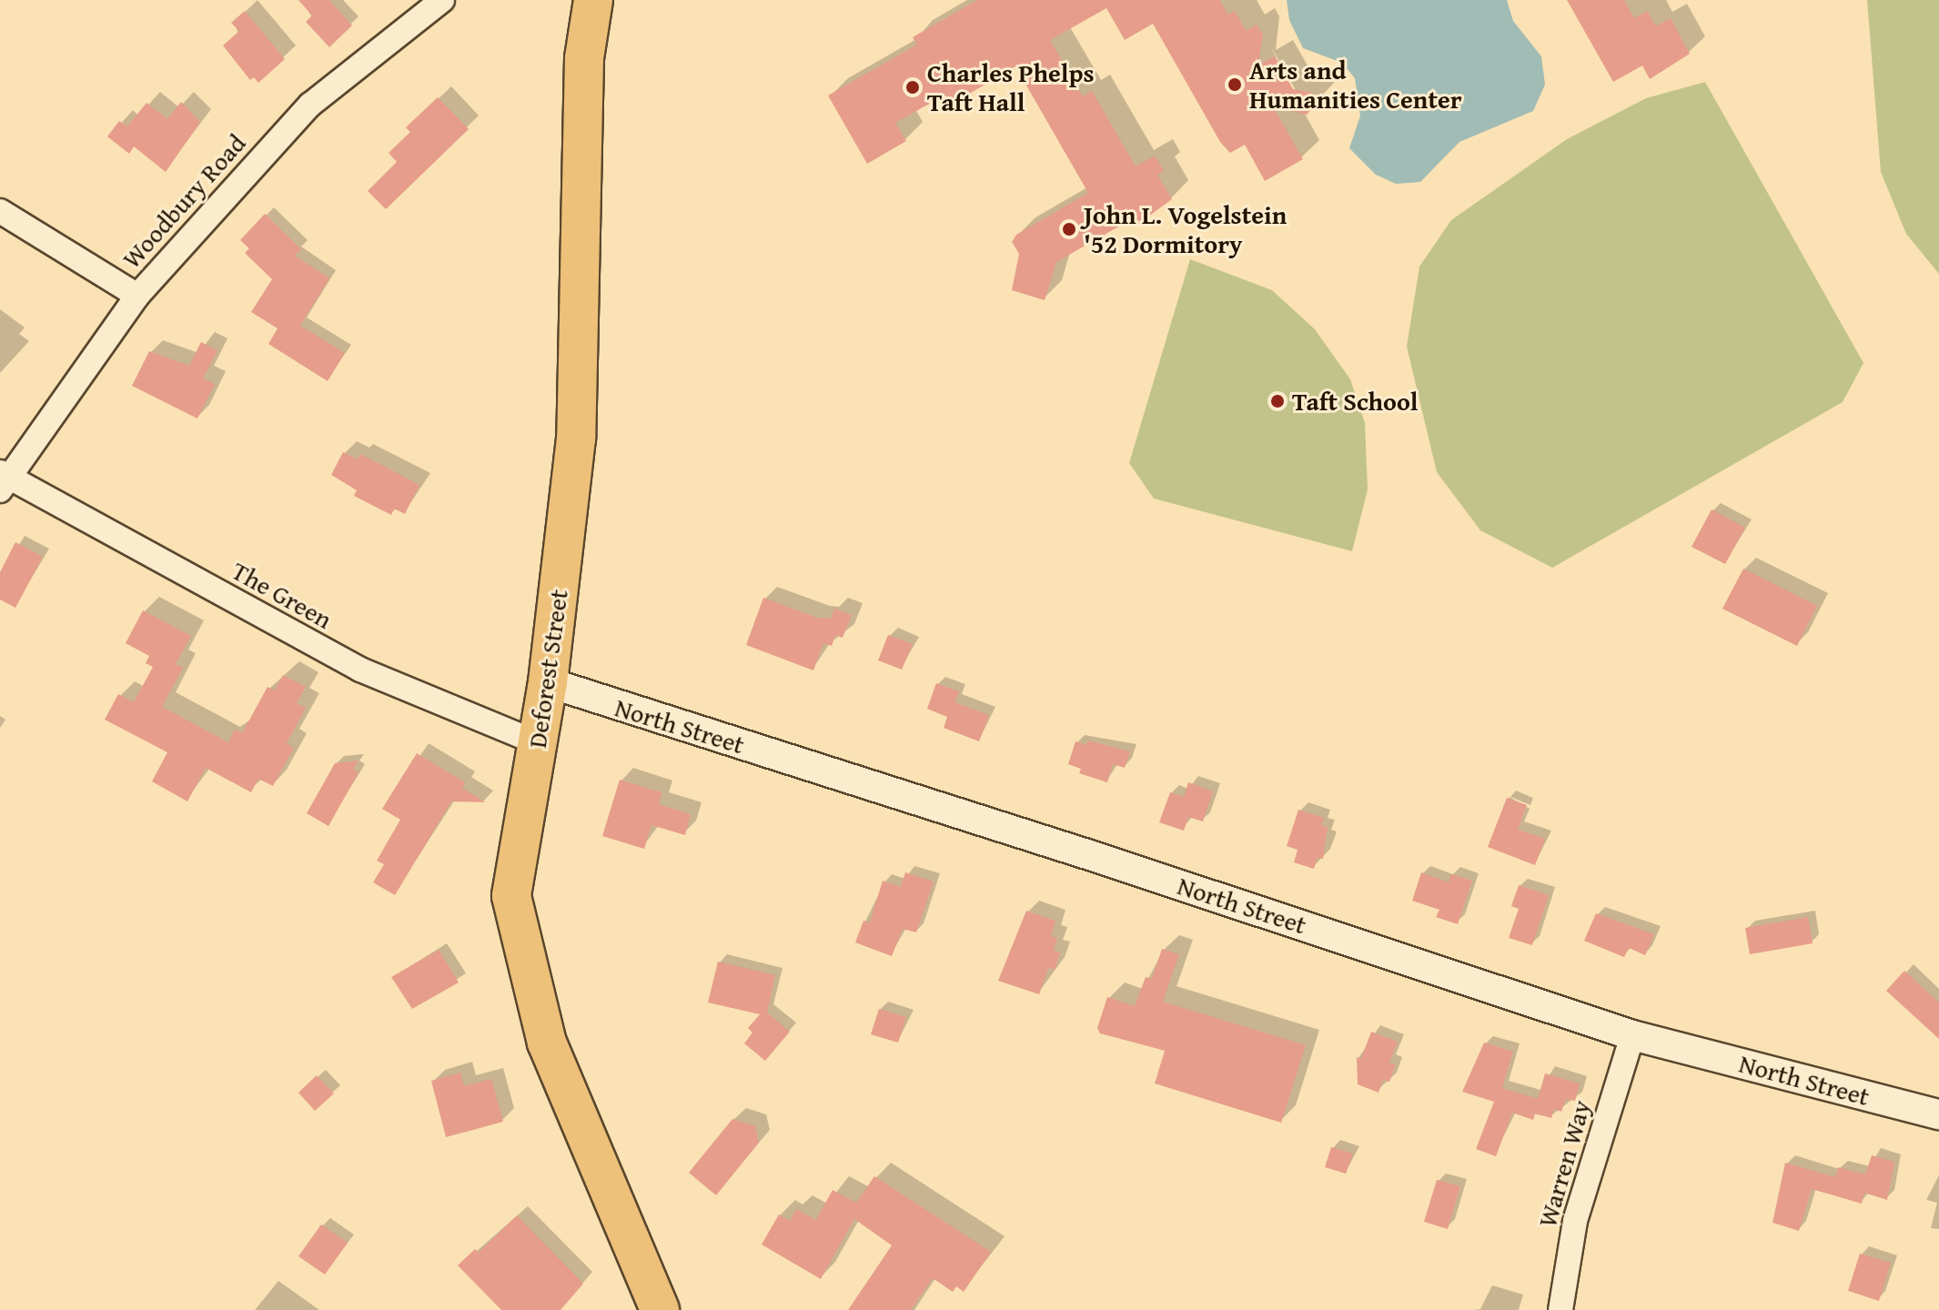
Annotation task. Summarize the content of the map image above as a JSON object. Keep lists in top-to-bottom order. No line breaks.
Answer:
{"streets":{"main road":["Deforest Street"],"street":["Woodbury Road","The Green","North Street","Warren Way"]},"crossings":[["Woodbury Road","The Green"],["The Green","Deforest Street"],["Deforest Street","North Street"],["North Street","Warren Way"]],"places":["Arts and Humanities Center","Charles Phelps Taft Hall","John L. Vogelstein '52 Dormitory","Taft School"]}
